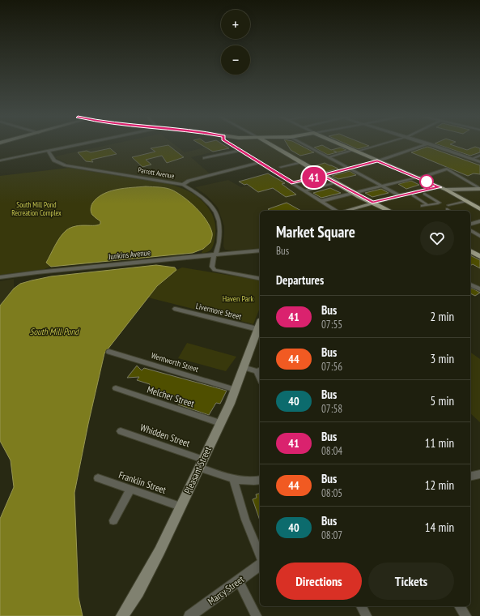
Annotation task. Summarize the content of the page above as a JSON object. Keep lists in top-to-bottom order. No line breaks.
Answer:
{"streets":{"main road":["Pleasant Street"],"street":["Parrott Avenue","Junkins Avenue","Livermore Street","Wentworth Street","Melcher Street","Whidden Street","Franklin Street","Marcy Street"]},"crossings":[["Parrott Avenue","Junkins Avenue"],["Livermore Street","Pleasant Street"],["Wentworth Street","Pleasant Street"],["Melcher Street","Pleasant Street"],["Whidden Street","Pleasant Street"],["Pleasant Street","Franklin Street"]],"water":["South Mill Pond"],"parks":["South Mill Pond Recreation Complex","Haven Park"],"lines":["bus line 41"],"page":{"on_map":"41","map_buttons":["+","−"],"heading":[["Market Square","Bus"],"Departures"],"list":[{"mark":"41","name":"Bus","note":"07:55","value":"2 min"},{"mark":"44","name":"Bus","note":"07:56","value":"3 min"},{"mark":"40","name":"Bus","note":"07:58","value":"5 min"},{"mark":"41","name":"Bus","note":"08:04","value":"11 min"},{"mark":"44","name":"Bus","note":"08:05","value":"12 min"},{"mark":"40","name":"Bus","note":"08:07","value":"14 min"}],"buttons":["Directions","Tickets"]}}
